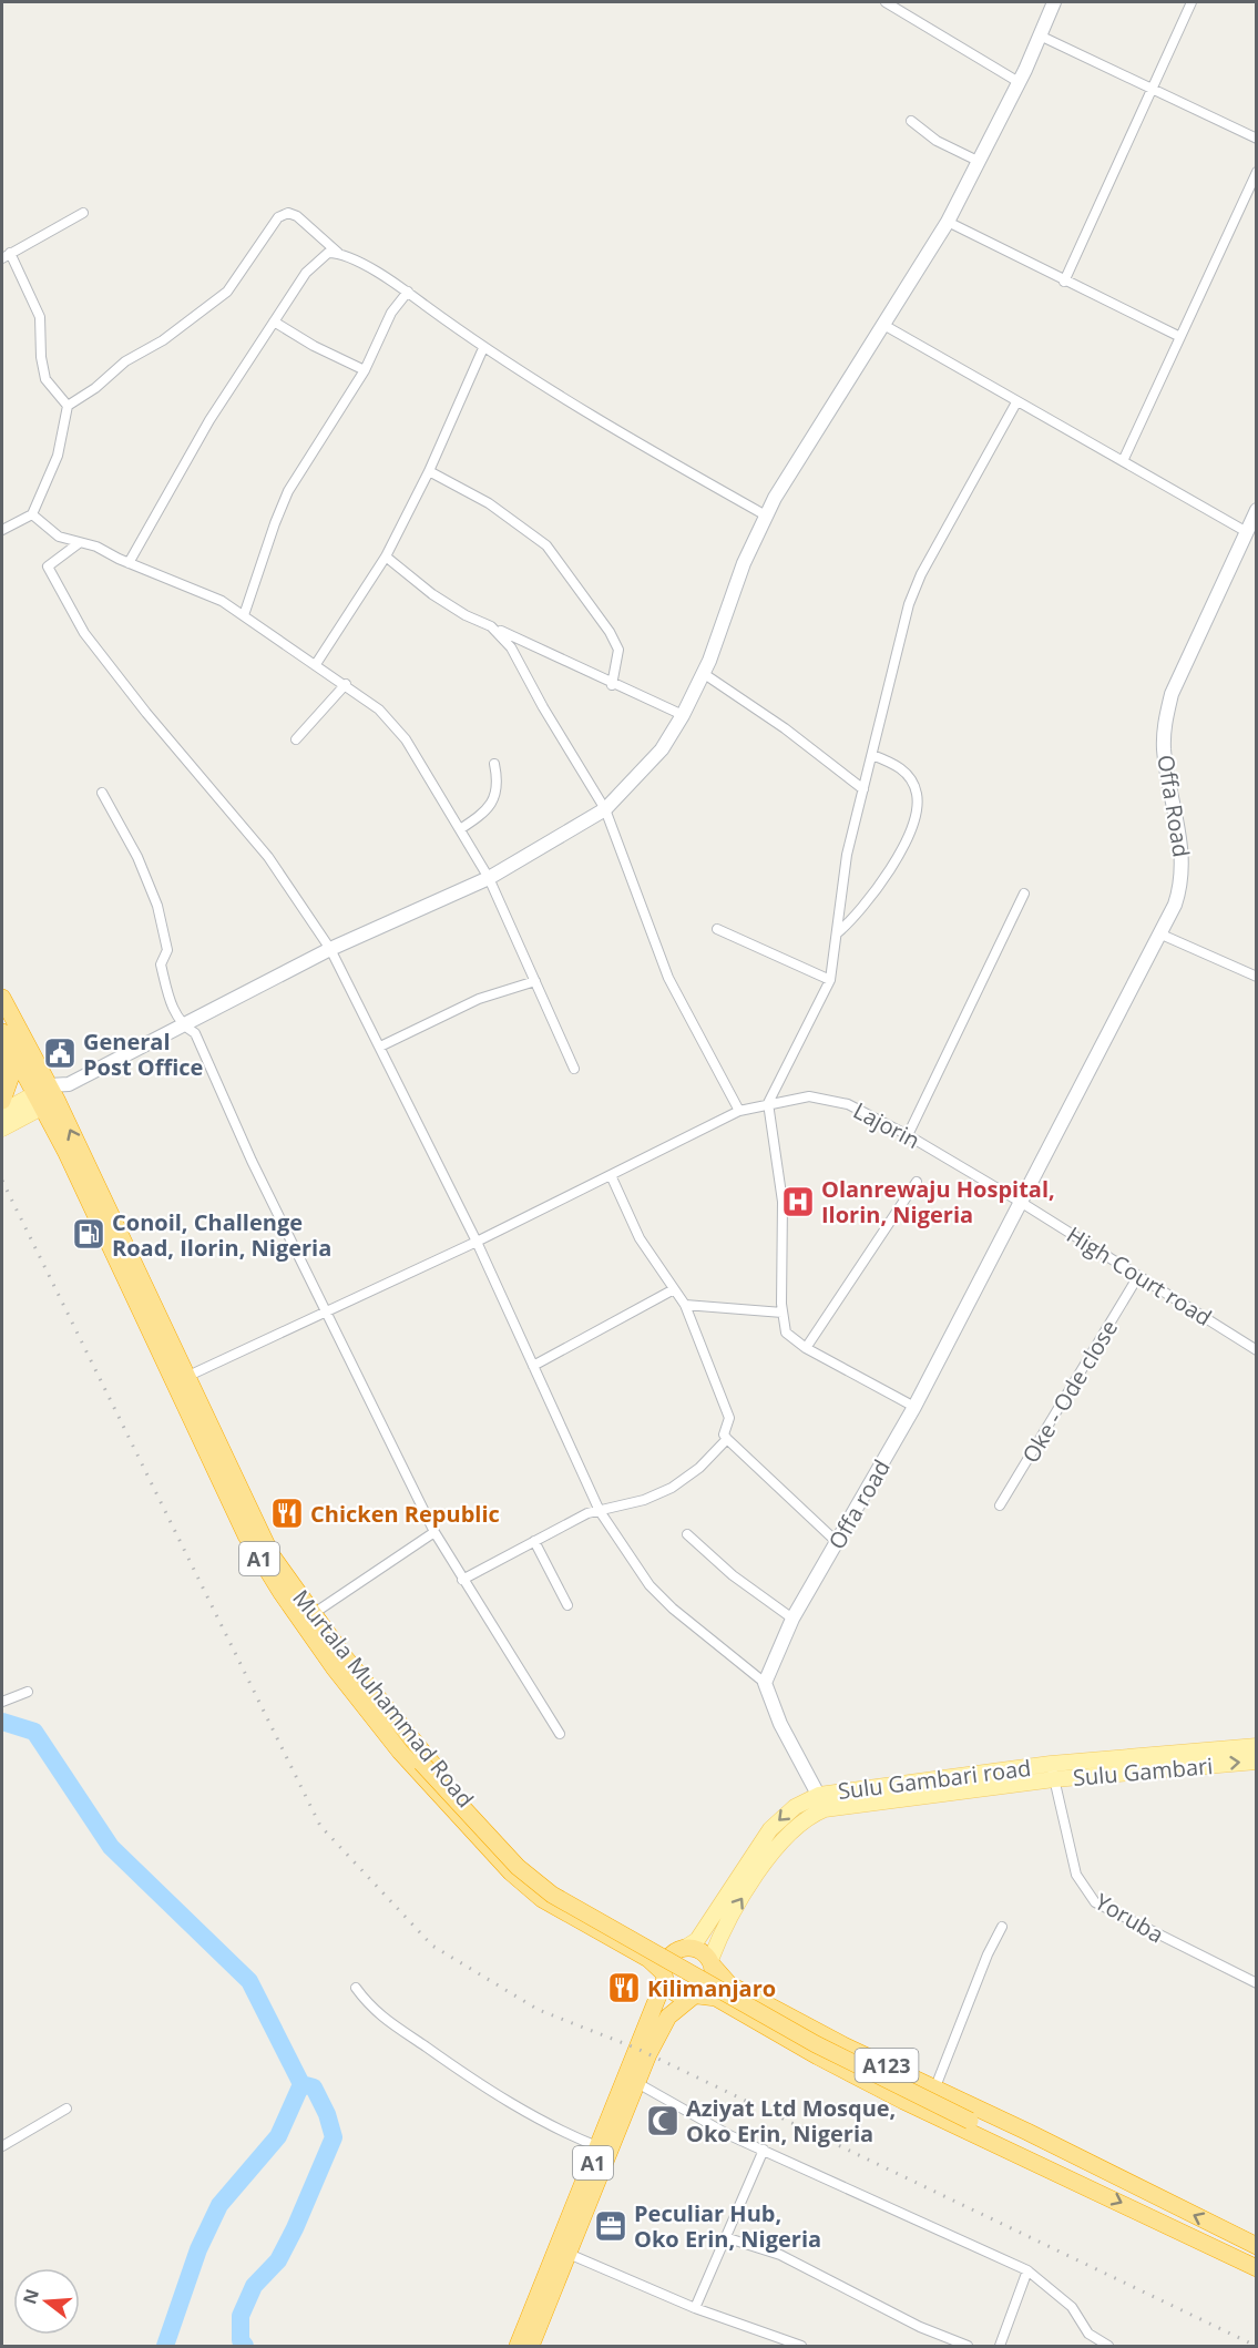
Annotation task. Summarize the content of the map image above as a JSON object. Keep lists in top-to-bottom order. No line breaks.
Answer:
{"streets":{"highway":["A1","Murtala Muhammad Road","A123"],"main road":["Sulu Gambari","Sulu Gambari road"],"street":["Offa Road","Lajorin","High Court road","Oke - Ode close","Offa road","Yoruba"]},"crossings":[["Offa Road","Lajorin"],["Offa Road","High Court road"],["Offa Road","Offa road"],["Lajorin","High Court road"],["Lajorin","Offa road"],["Lajorin","Murtala Muhammad Road"],["High Court road","Oke - Ode close"],["High Court road","Offa road"],["A1","Murtala Muhammad Road"],["A1","Sulu Gambari road"],["Murtala Muhammad Road","Sulu Gambari road"],["Sulu Gambari","Sulu Gambari road"],["Sulu Gambari","Yoruba"],["Sulu Gambari road","Yoruba"]],"one_way":["Sulu Gambari"],"places":{"public building":["General Post Office"],"hospital":["Olanrewaju Hospital, Ilorin, Nigeria"],"fuel station":["Conoil, Challenge Road, Ilorin, Nigeria"],"restaurant":["Chicken Republic","Kilimanjaro"],"mosque":["Aziyat Ltd Mosque, Oko Erin, Nigeria"],"office":["Peculiar Hub, Oko Erin, Nigeria"]},"north":"left"}
